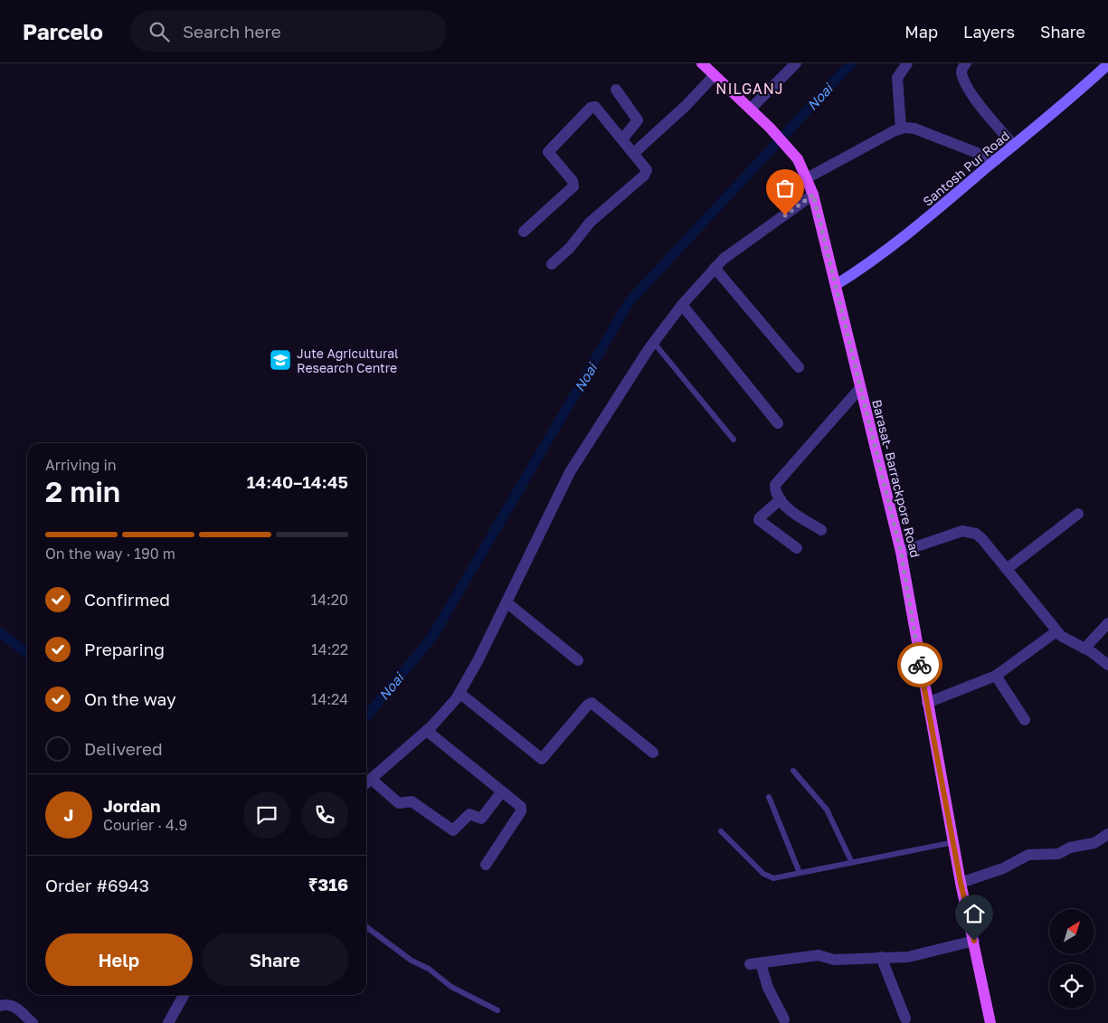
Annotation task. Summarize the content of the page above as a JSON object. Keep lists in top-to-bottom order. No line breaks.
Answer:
{"streets":{"main road":["Santosh Pur Road","Barasat- Barrackpore Road"]},"crossings":[["Santosh Pur Road","Barasat- Barrackpore Road"]],"districts":["NILGANJ"],"water":["Noai"],"places":{"school or university":["Jute Agricultural Research Centre"]},"north":"top right","page":{"header":"Parcelo","search":"Search here","nav":["Map","Layers","Share"],"heading":["2 min","Arriving in","14:40–14:45"],"panel":["Jordan","Courier · 4.9","Order #6943","₹316"],"bar":"On the way · 190 m","list":[["Confirmed","14:20"],["Preparing","14:22"],["On the way","14:24"],"Delivered"],"round":"J","buttons":["Help","Share"]}}
